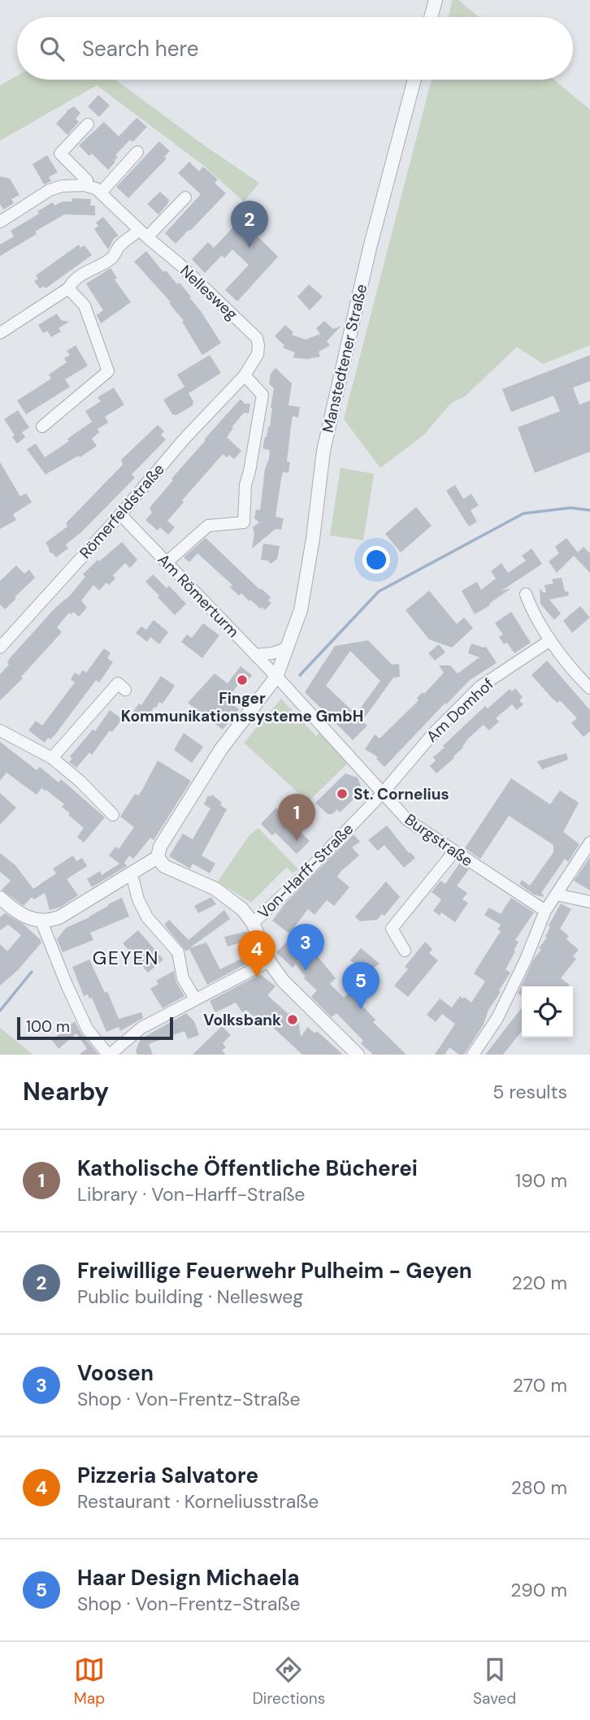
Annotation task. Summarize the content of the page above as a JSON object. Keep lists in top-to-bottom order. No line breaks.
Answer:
{"streets":{"street":["Nellesweg","Manstedtener Straße","Römerfeldstraße","Am Römerturm","Am Domhof","Burgstraße","Von-Harff-Straße"]},"crossings":[["Nellesweg","Römerfeldstraße"],["Manstedtener Straße","Am Römerturm"],["Manstedtener Straße","Burgstraße"],["Römerfeldstraße","Am Römerturm"],["Am Römerturm","Burgstraße"],["Am Domhof","Burgstraße"],["Am Domhof","Von-Harff-Straße"],["Burgstraße","Von-Harff-Straße"]],"districts":["GEYEN"],"places":["Finger Kommunikationssysteme GmbH","St. Cornelius","Volksbank"],"scale_bar":"100 m","page":{"search":"Search here","pins":["2","1","3","4","5"],"scale":"100 m","heading":["Nearby","5 results"],"list":[{"mark":"1","name":"Katholische Öffentliche Bücherei","note":"Library · Von-Harff-Straße","value":"190 m"},{"mark":"2","name":"Freiwillige Feuerwehr Pulheim - Geyen","note":"Public building · Nellesweg","value":"220 m"},{"mark":"3","name":"Voosen","note":"Shop · Von-Frentz-Straße","value":"270 m"},{"mark":"4","name":"Pizzeria Salvatore","note":"Restaurant · Korneliusstraße","value":"280 m"},{"mark":"5","name":"Haar Design Michaela","note":"Shop · Von-Frentz-Straße","value":"290 m"}],"nav":["Map","Directions","Saved"]}}
